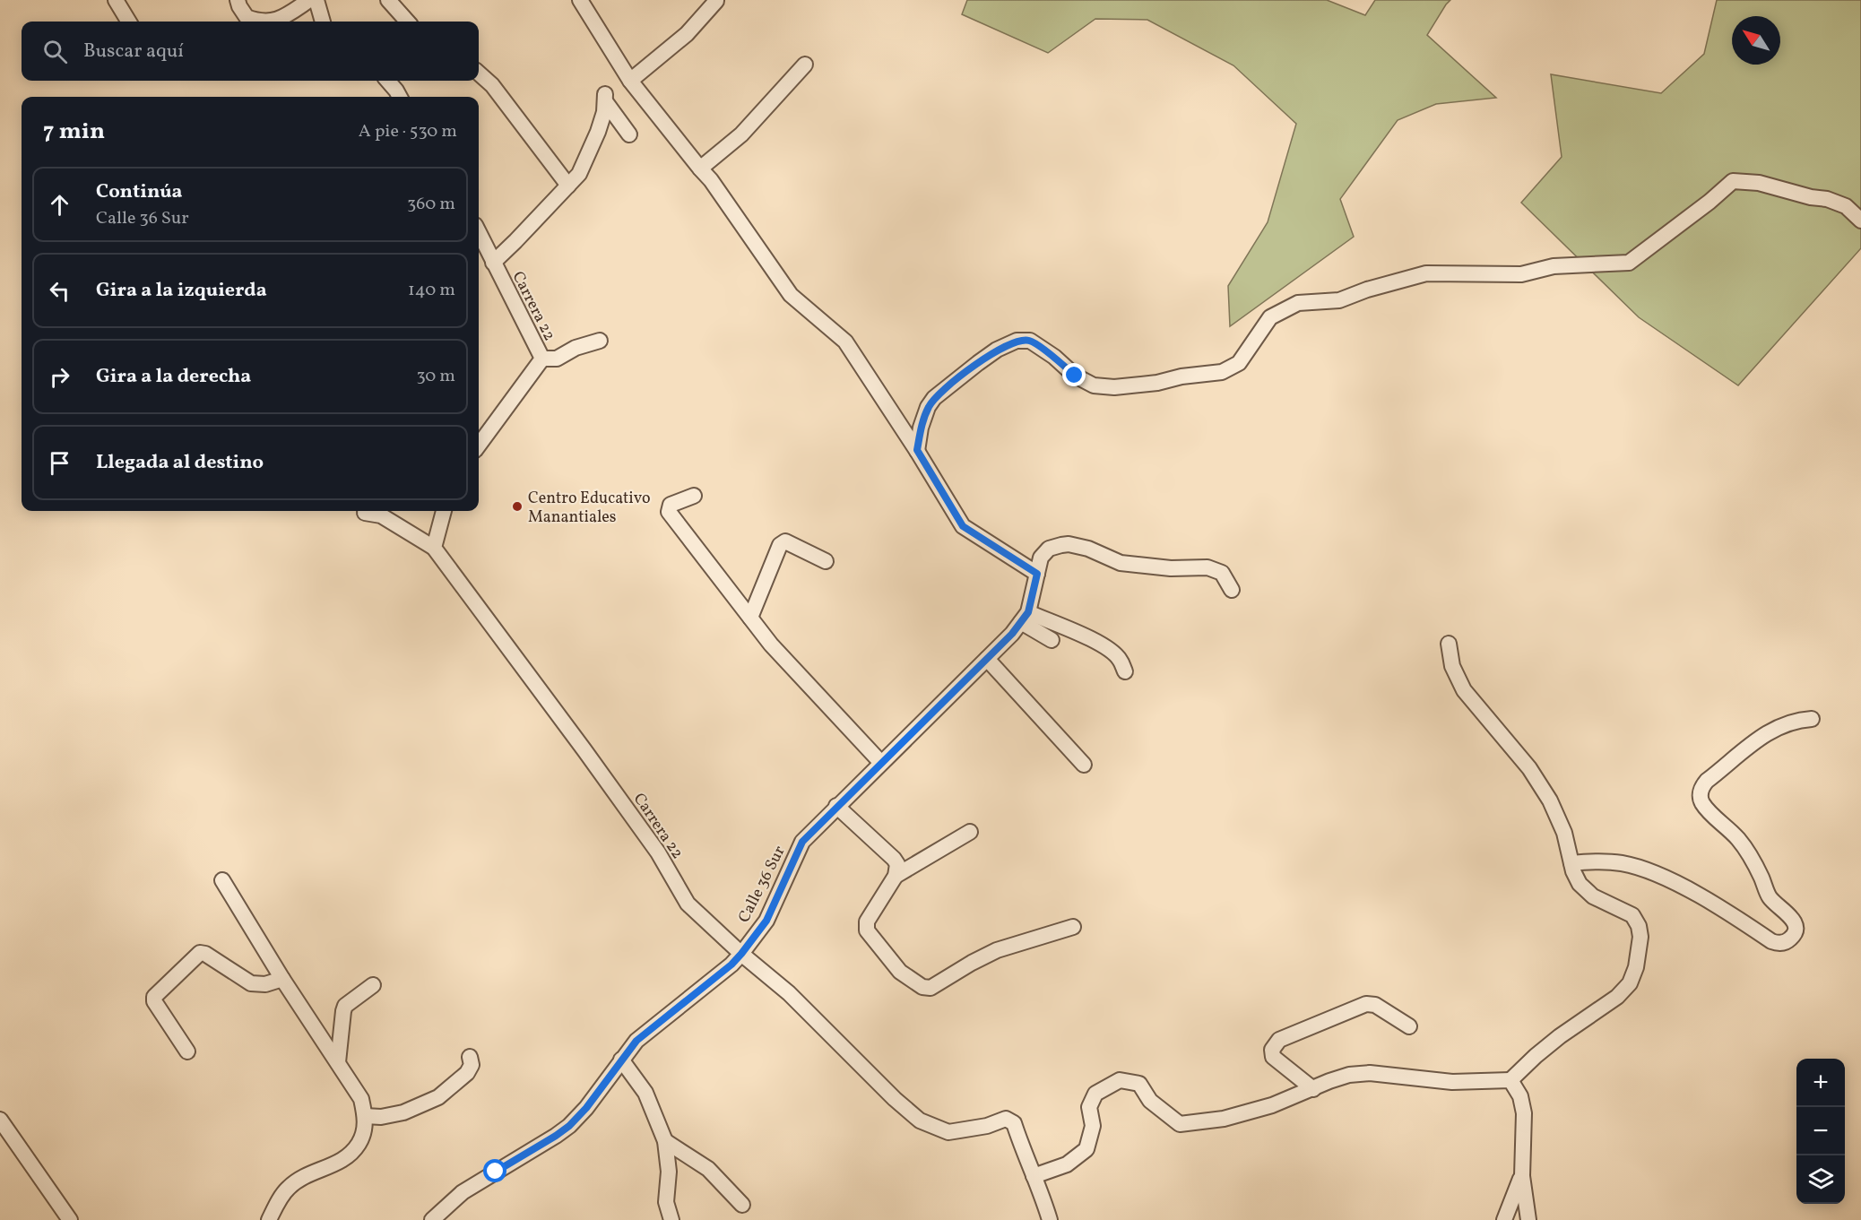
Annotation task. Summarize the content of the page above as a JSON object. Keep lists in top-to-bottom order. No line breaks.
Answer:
{"streets":{"street":["Carrera 22","Calle 36 Sur"]},"crossings":[["Carrera 22","Calle 36 Sur"]],"places":["Centro Educativo Manantiales"],"north":"top left","page":{"search":"Buscar aquí","heading":["7 min","A pie · 530 m"],"list":[["Continúa","Calle 36 Sur","360 m"],["Gira a la izquierda","140 m"],["Gira a la derecha","30 m"],"Llegada al destino"],"map_buttons":["+","−"]}}
